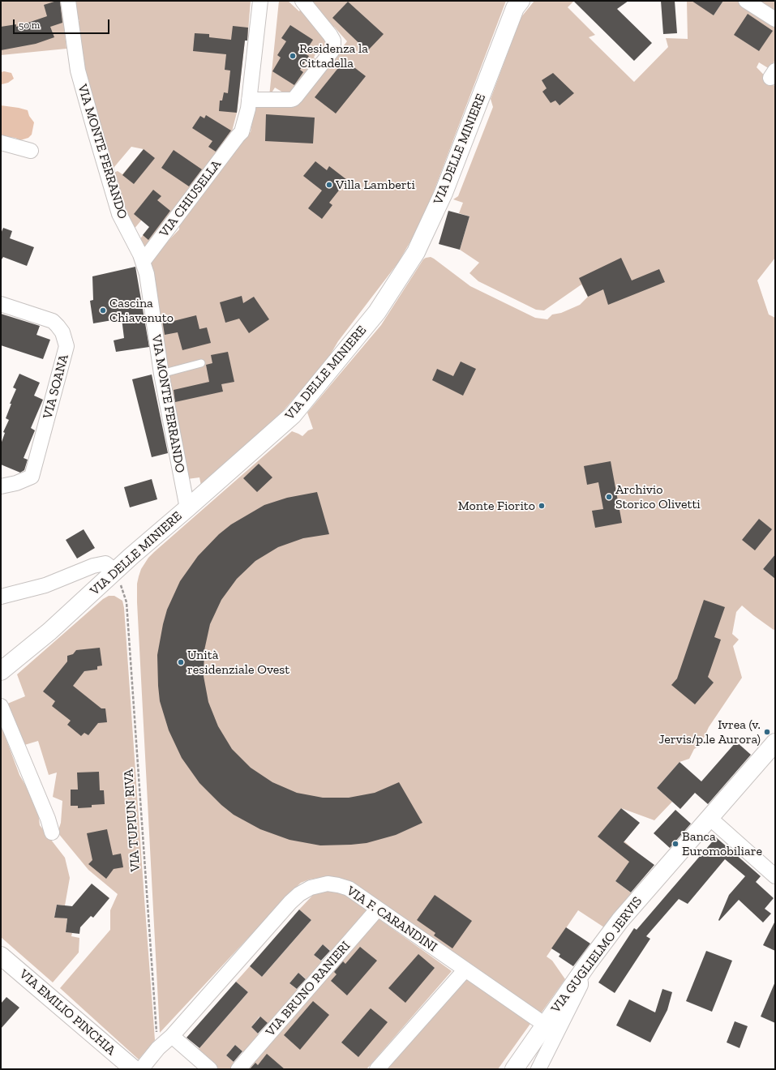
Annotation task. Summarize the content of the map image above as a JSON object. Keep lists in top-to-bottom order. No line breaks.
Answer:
{"streets":{"street":["VIA DELLE MINIERE","VIA MONTE FERRANDO","VIA CHIUSELLA","VIA SOANA","VIA F. CARANDINI","VIA GUGLIELMO JERVIS","VIA BRUNO RANIERI","VIA EMILIO PINCHIA"],"path":["VIA TUPIUN RIVA"]},"crossings":[["VIA DELLE MINIERE","VIA MONTE FERRANDO"],["VIA DELLE MINIERE","VIA TUPIUN RIVA"],["VIA MONTE FERRANDO","VIA CHIUSELLA"],["VIA TUPIUN RIVA","VIA F. CARANDINI"],["VIA F. CARANDINI","VIA GUGLIELMO JERVIS"],["VIA F. CARANDINI","VIA BRUNO RANIERI"]],"places":["Residenza la Cittadella","Villa Lamberti","Cascina Chiavenuto","Archivio Storico Olivetti","Monte Fiorito","Unità residenziale Ovest","Ivrea (v. Jervis/p.le Aurora)","Banca Euromobiliare"],"scale_bar":"50 m"}
